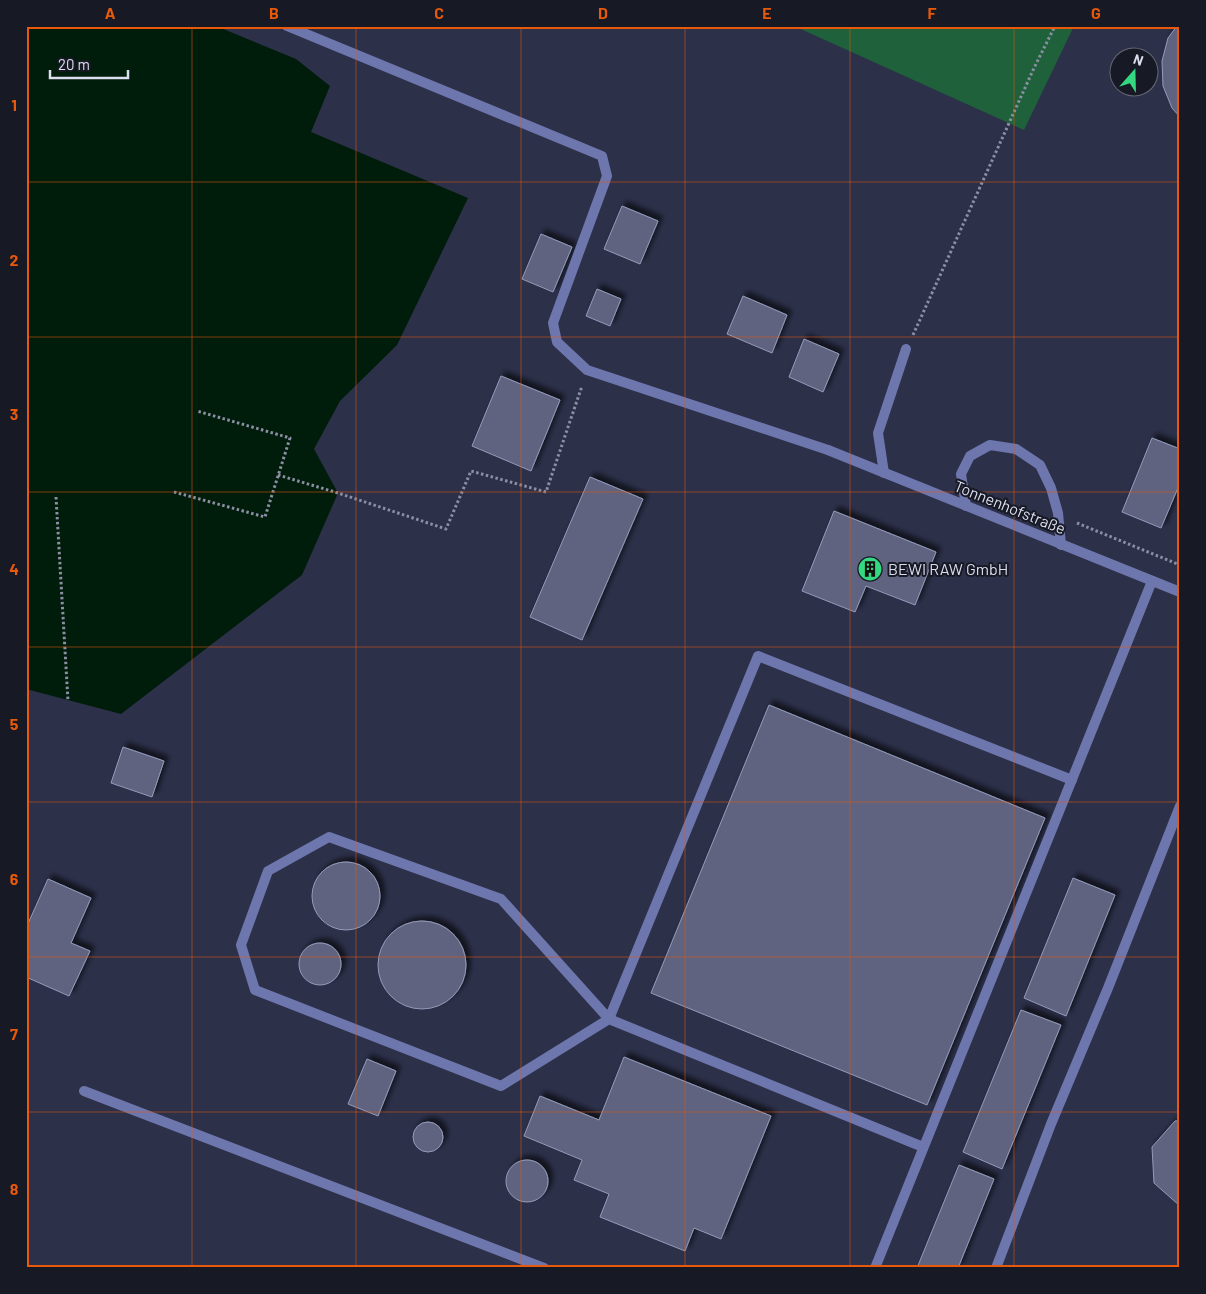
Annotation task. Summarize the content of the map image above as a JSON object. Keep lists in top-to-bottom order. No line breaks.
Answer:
{"streets":{"street":["Tonnenhofstraße"]},"places":{"building":["BEWI RAW GmbH"]},"scale_bar":"20 m","north":"top","grid":{"columns":["A","B","C","D","E","F","G"],"rows":["1","2","3","4","5","6","7","8"]}}
